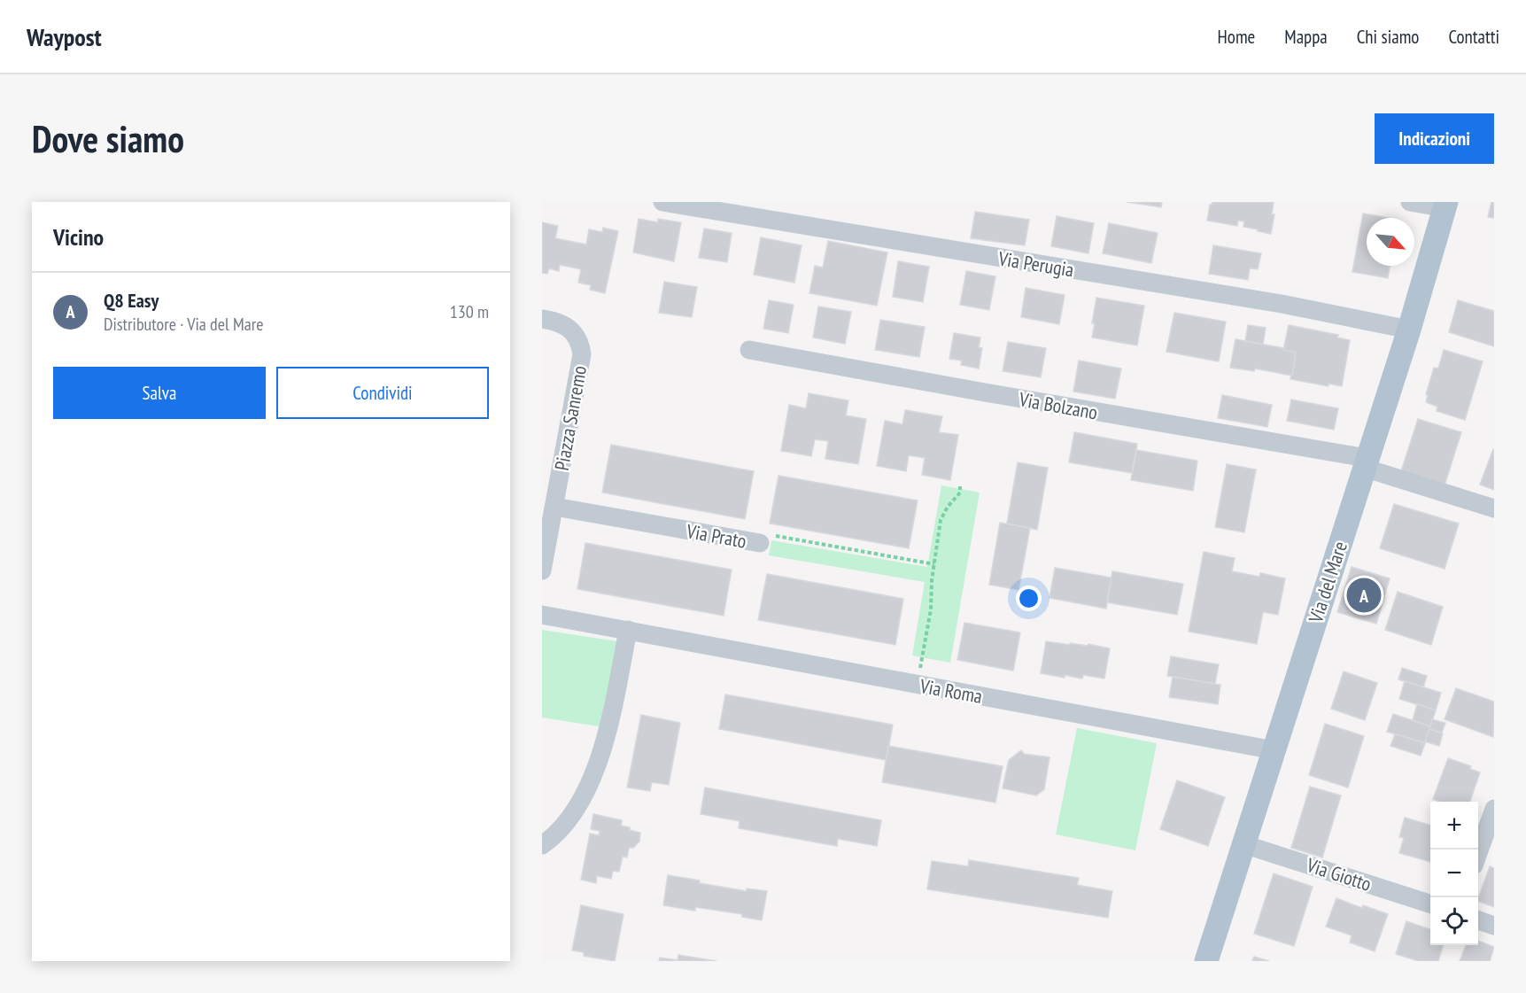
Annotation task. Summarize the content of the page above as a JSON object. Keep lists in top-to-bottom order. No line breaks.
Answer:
{"streets":{"main road":["Via del Mare"],"street":["Via Perugia","Via Bolzano","Piazza Sanremo","Via Prato","Via Roma","Via Giotto"]},"crossings":[["Via Perugia","Via del Mare"],["Via Bolzano","Via del Mare"],["Piazza Sanremo","Via Prato"],["Via del Mare","Via Roma"],["Via del Mare","Via Giotto"]],"north":"bottom right","page":{"header":"Waypost","nav":["Home","Mappa","Chi siamo","Contatti"],"buttons":["Indicazioni",["Salva","Condividi"]],"title":"Dove siamo","heading":"Vicino","list":[{"mark":"A","name":"Q8 Easy","note":"Distributore · Via del Mare","value":"130 m"}],"pins":"A","map_buttons":["+","−"]}}
